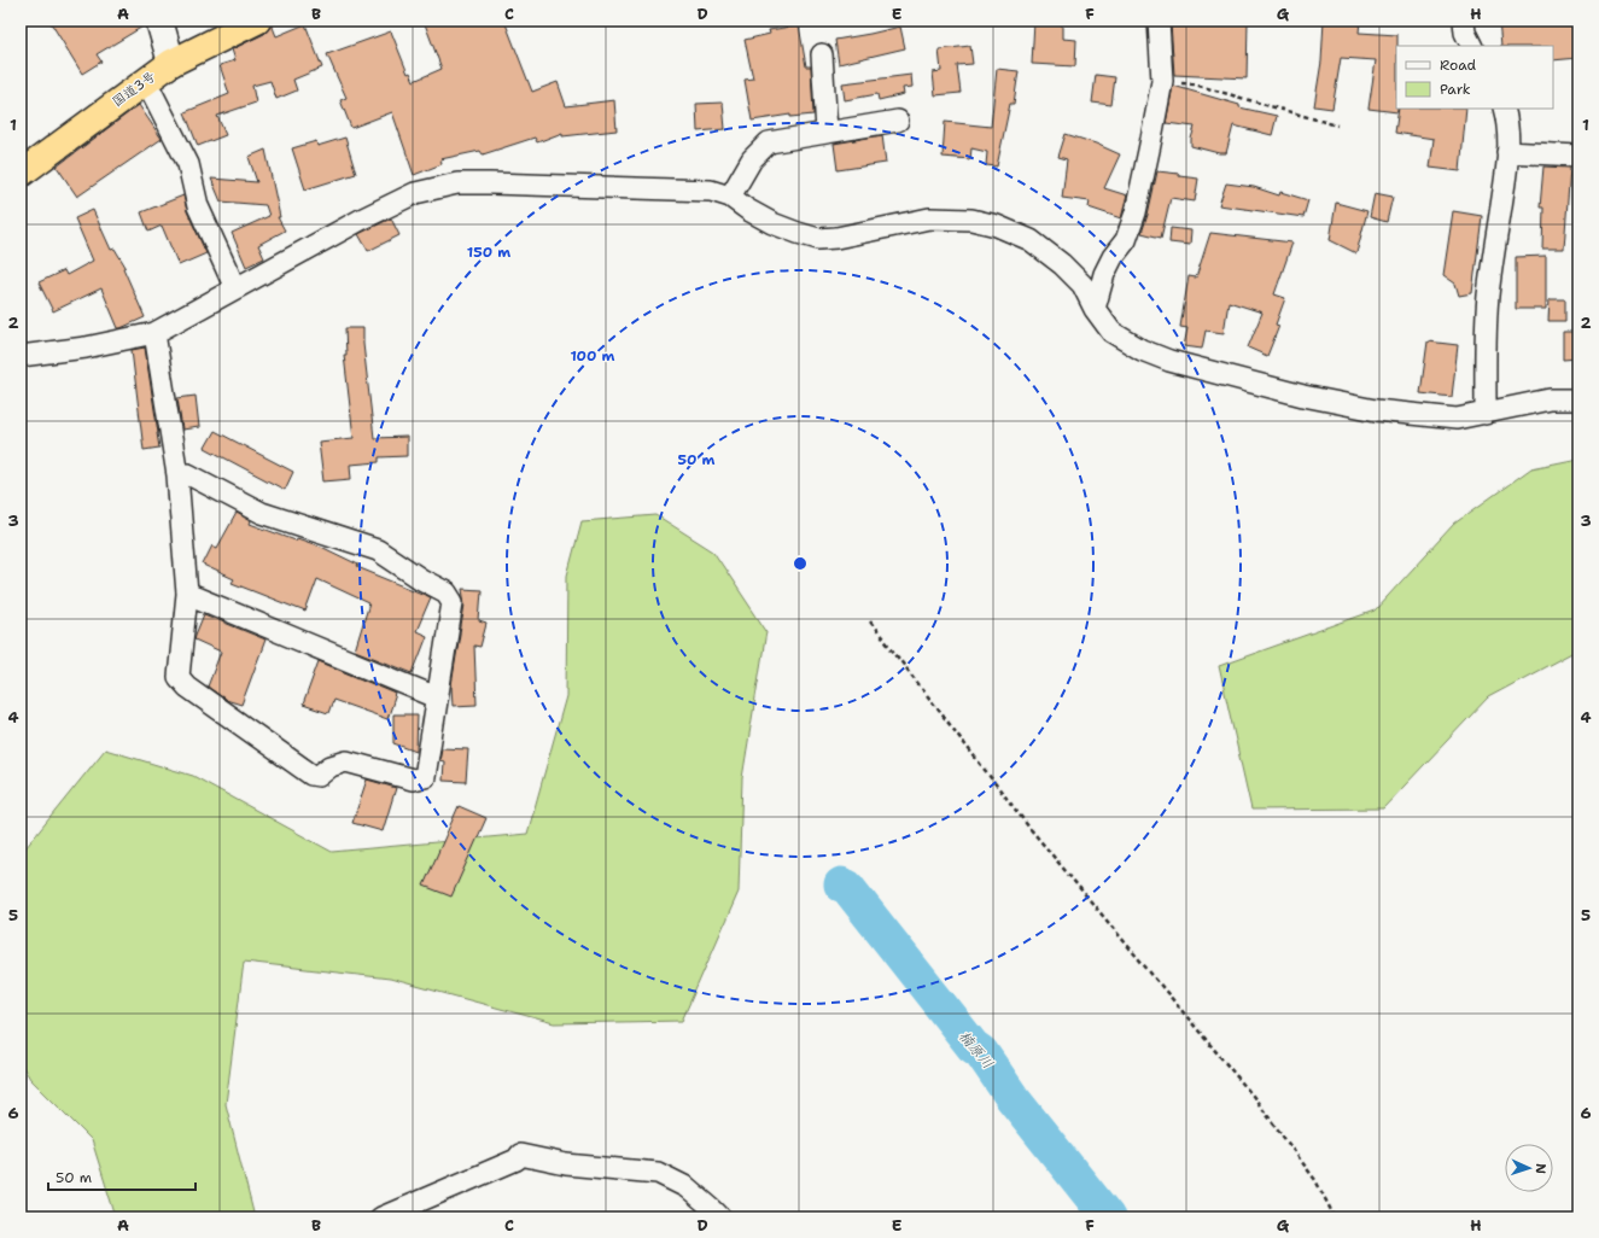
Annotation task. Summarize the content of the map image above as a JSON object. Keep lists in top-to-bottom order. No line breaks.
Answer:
{"streets":{"highway":["国道3号"]},"water":["楠原川"],"legend":["Road","Park"],"scale_bar":"50 m","north":"right","grid":{"columns":["A","B","C","D","E","F","G","H"],"rows":["1","2","3","4","5","6"]},"rings":["150 m","100 m","50 m"]}
